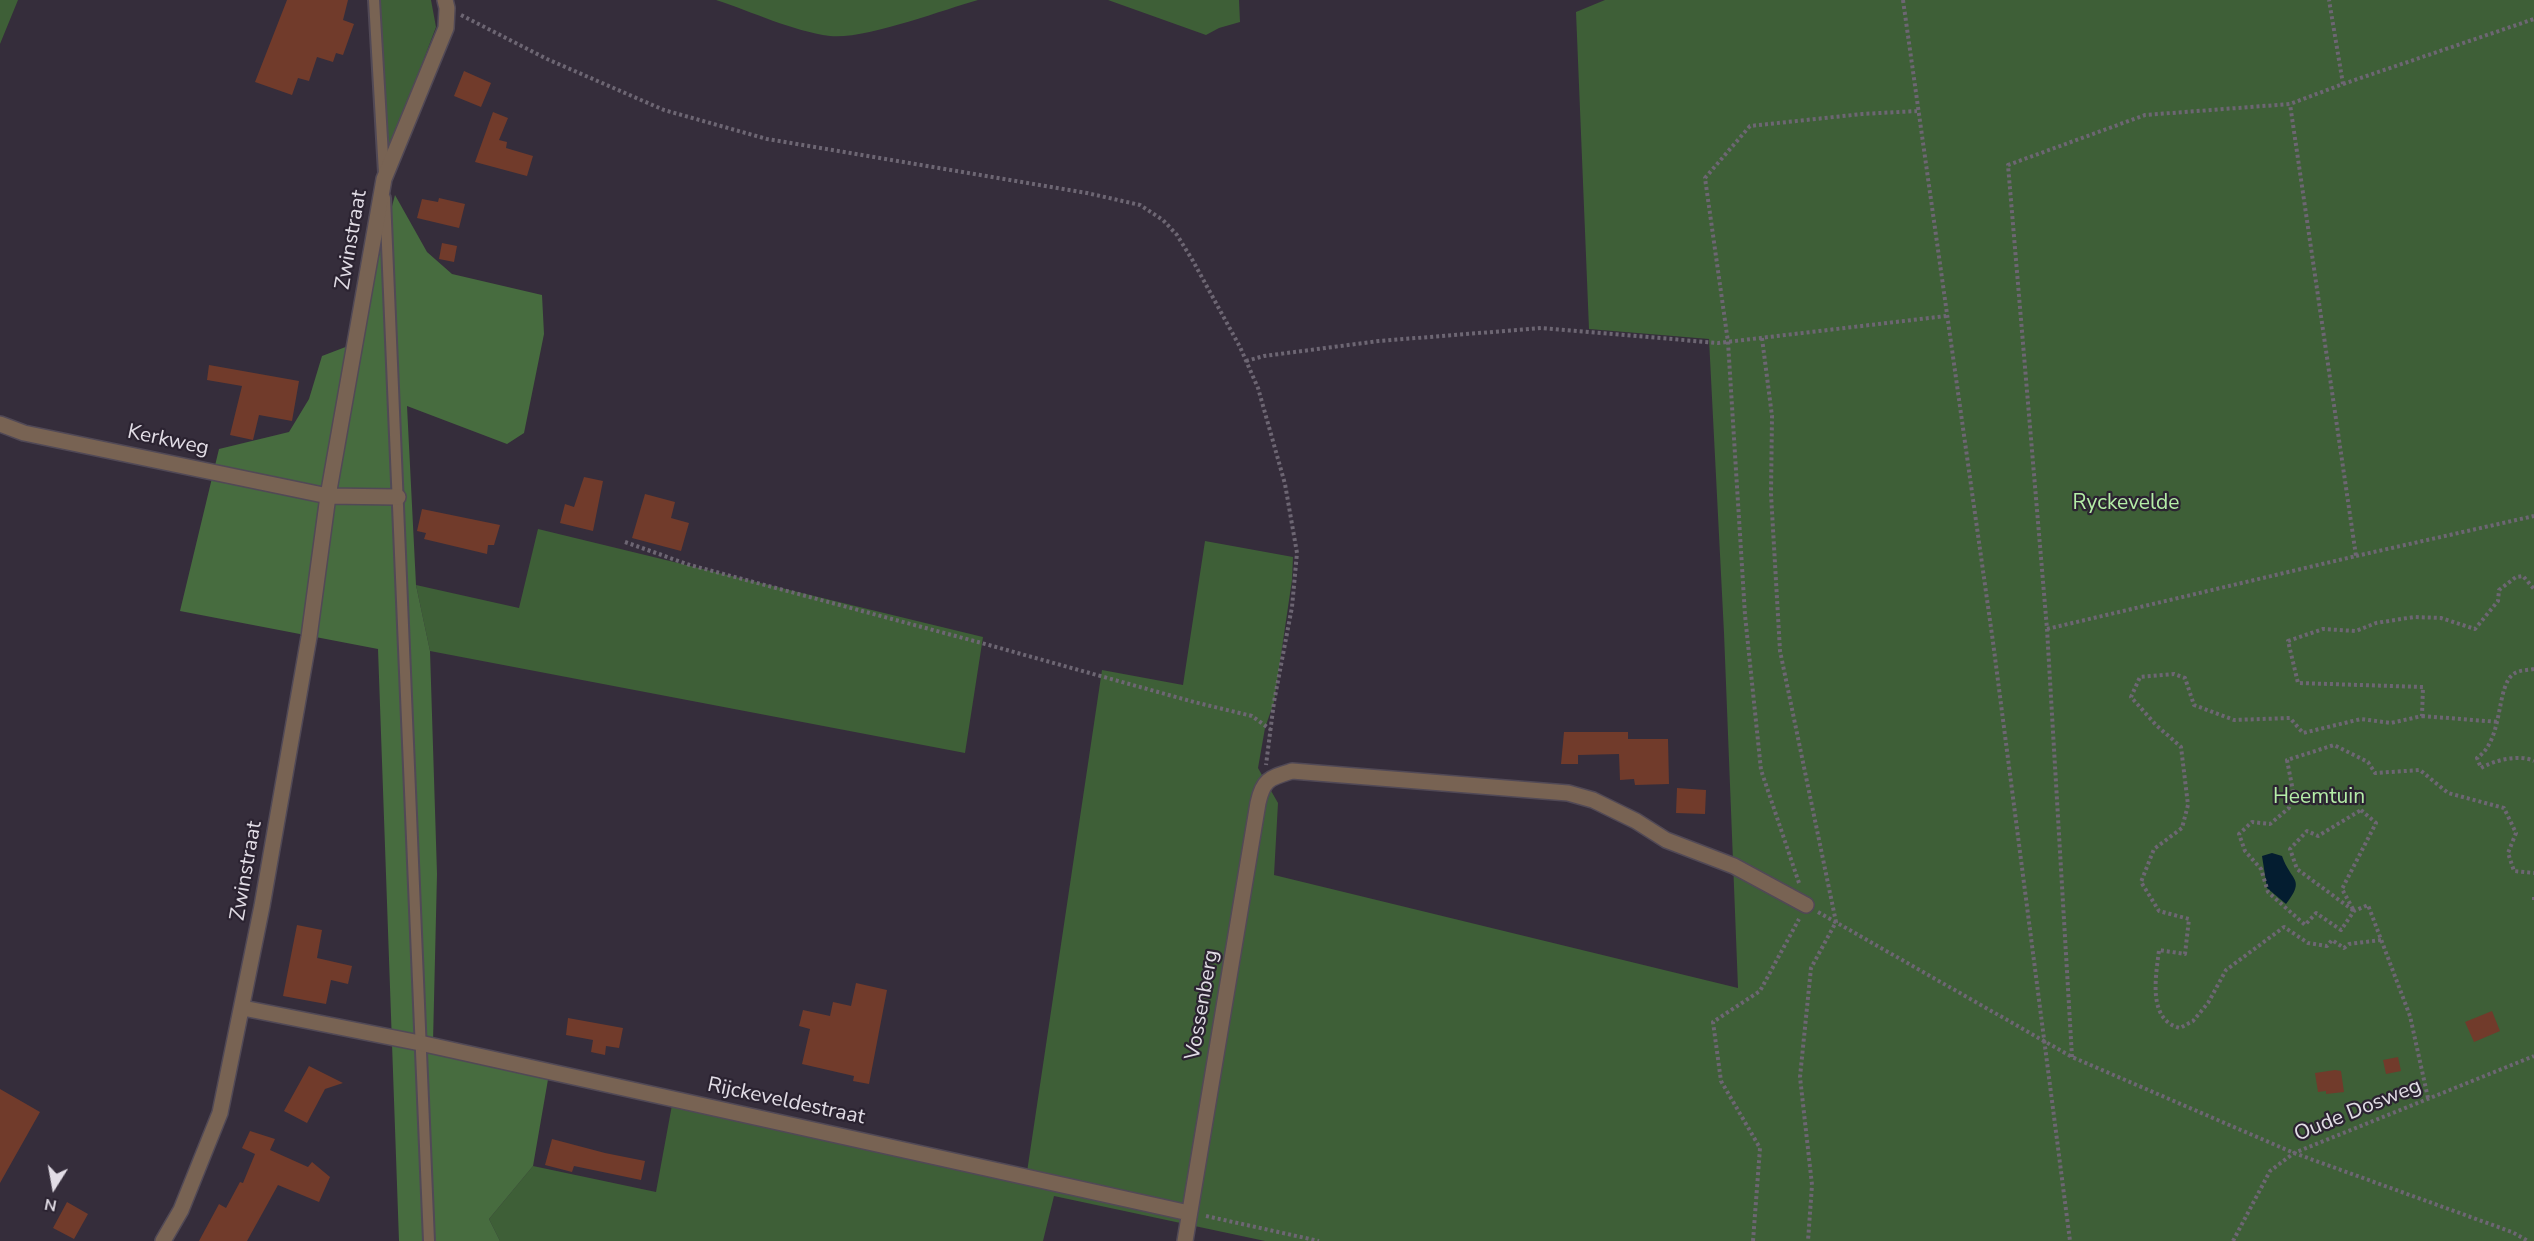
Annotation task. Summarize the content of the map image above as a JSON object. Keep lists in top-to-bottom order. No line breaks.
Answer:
{"streets":{"street":["Zwinstraat","Kerkweg","Vossenberg","Rijckeveldestraat"],"path":["Oude Dosweg"]},"crossings":[["Zwinstraat","Kerkweg"],["Zwinstraat","Rijckeveldestraat"],["Vossenberg","Rijckeveldestraat"]],"parks":["Ryckevelde","Heemtuin"],"north":"bottom"}
